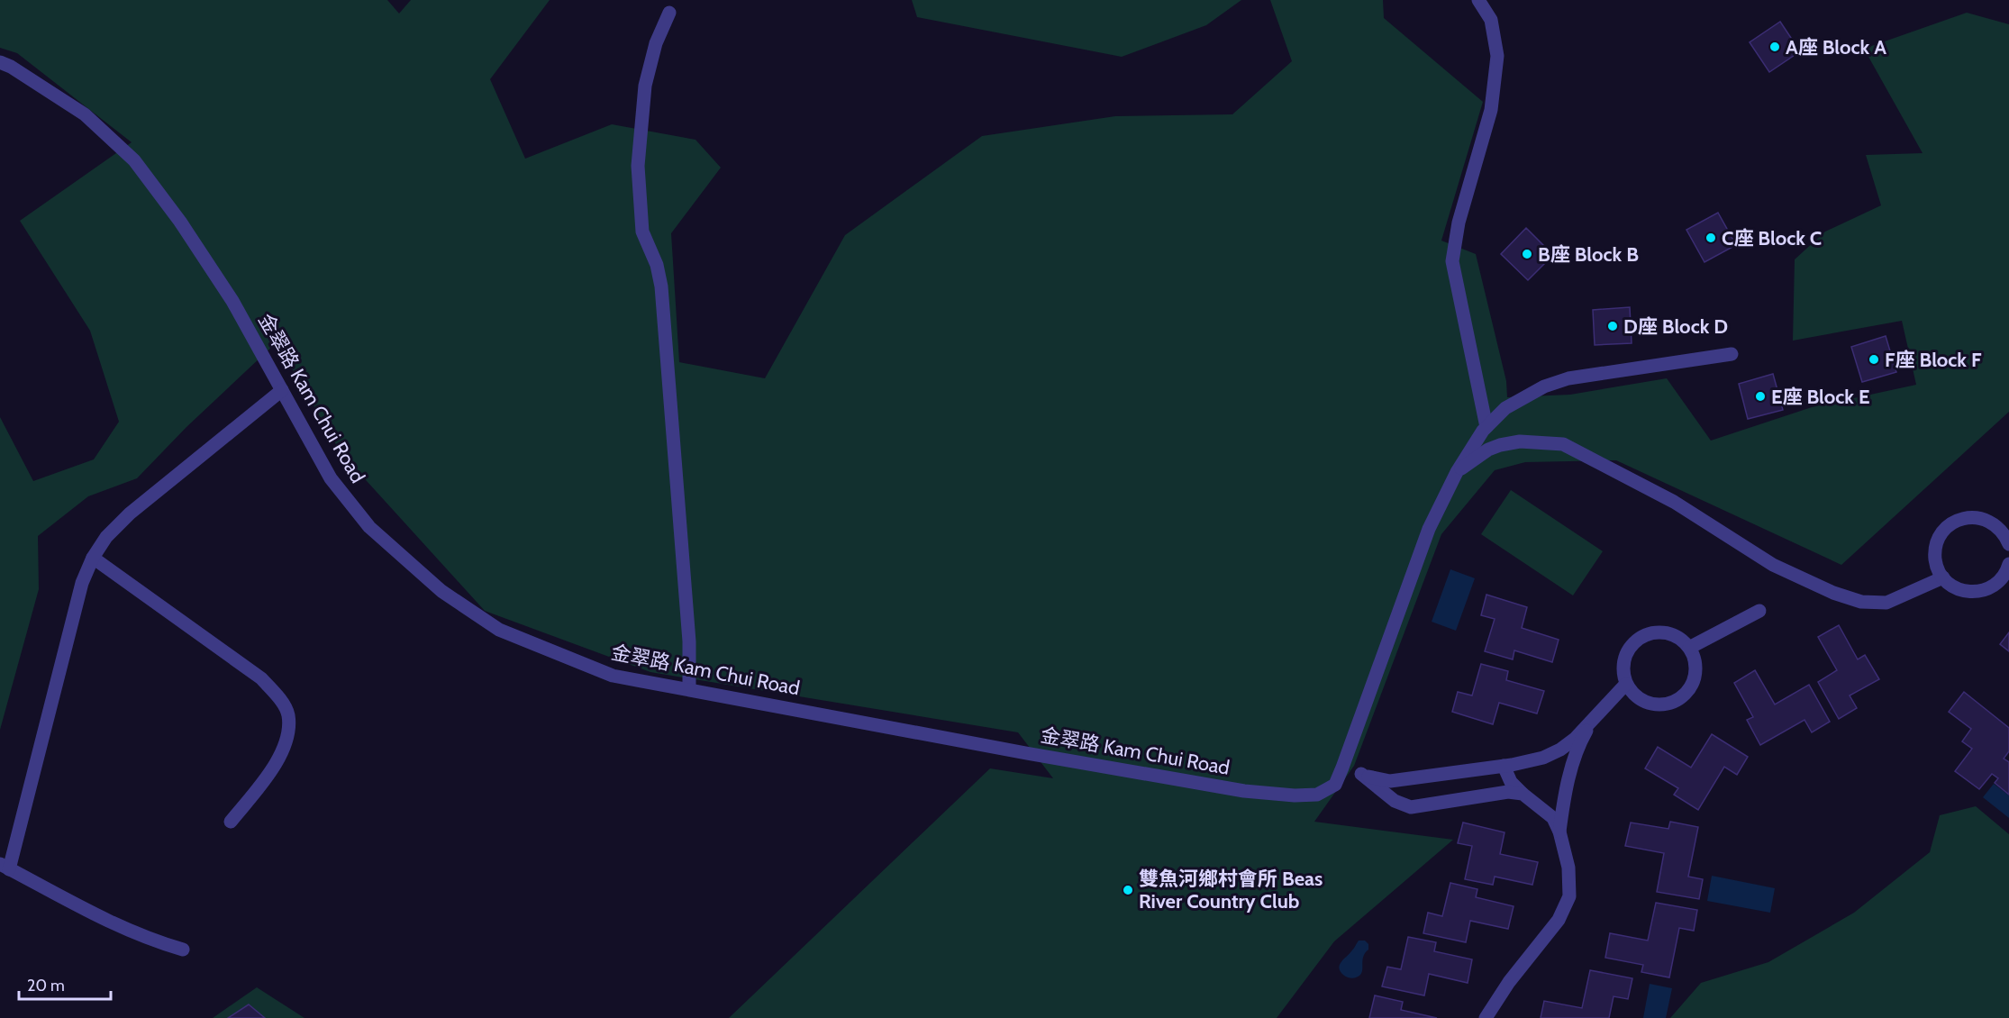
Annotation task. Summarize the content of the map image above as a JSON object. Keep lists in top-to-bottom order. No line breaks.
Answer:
{"streets":{"street":["金翠路 Kam Chui Road"]},"places":["A座 Block A","C座 Block C","B座 Block B","D座 Block D","F座 Block F","E座 Block E","雙魚河鄉村會所 Beas River Country Club"],"scale_bar":"20 m"}
